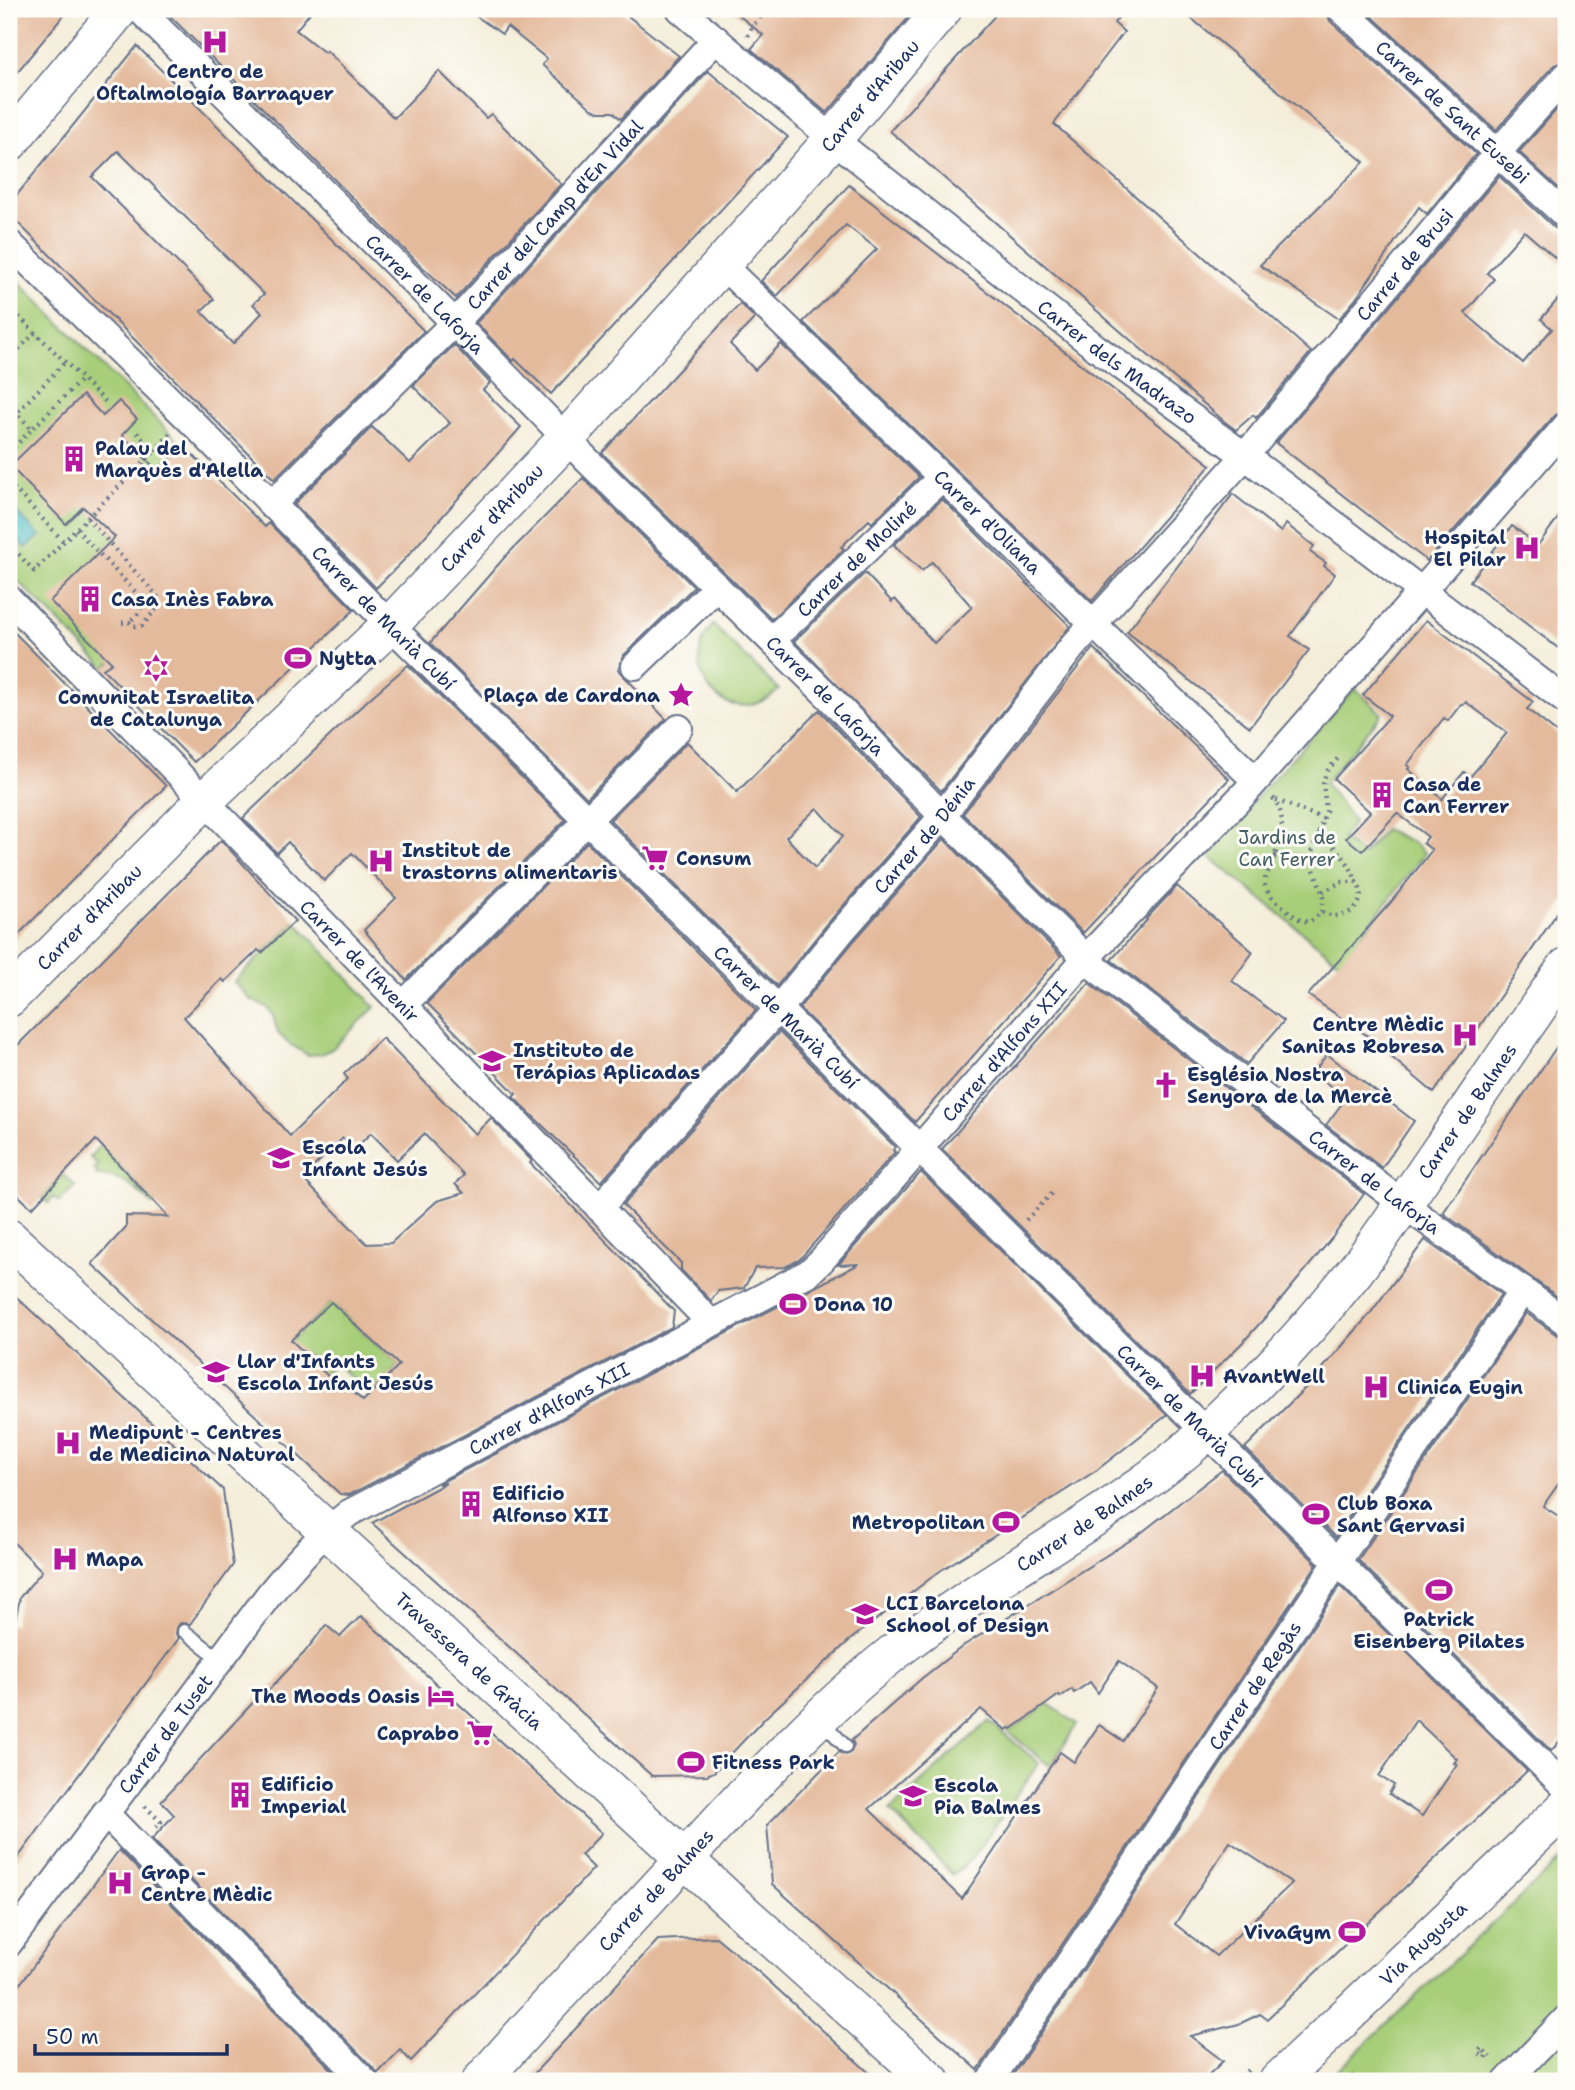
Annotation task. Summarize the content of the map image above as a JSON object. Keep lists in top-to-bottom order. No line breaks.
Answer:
{"streets":{"street":["Carrer d'Aribau","Carrer de Sant Eusebi","Carrer del Camp d'En Vidal","Carrer de Brusi","Carrer de Laforja","Carrer dels Madrazo","Carrer d'Oliana","Carrer de Moliné","Carrer de Marià Cubí","Carrer de Dénia","Carrer de l'Avenir","Carrer d'Alfons XII","Carrer de Balmes","Travessera de Gràcia","Carrer de Regàs","Carrer de Tuset","Via Augusta"]},"crossings":[["Carrer d'Aribau","Carrer de Laforja"],["Carrer d'Aribau","Carrer dels Madrazo"],["Carrer d'Aribau","Carrer d'Oliana"],["Carrer d'Aribau","Carrer de Marià Cubí"],["Carrer d'Aribau","Carrer de l'Avenir"],["Carrer de Sant Eusebi","Carrer de Brusi"],["Carrer del Camp d'En Vidal","Carrer de Laforja"],["Carrer del Camp d'En Vidal","Carrer dels Madrazo"],["Carrer del Camp d'En Vidal","Carrer de Marià Cubí"],["Carrer de Brusi","Carrer dels Madrazo"],["Carrer de Brusi","Carrer de Dénia"],["Carrer de Laforja","Carrer de Moliné"],["Carrer de Laforja","Carrer de Dénia"],["Carrer de Laforja","Carrer d'Alfons XII"],["Carrer de Laforja","Carrer de Balmes"],["Carrer de Laforja","Carrer de Regàs"],["Carrer dels Madrazo","Carrer de Dénia"],["Carrer dels Madrazo","Carrer d'Alfons XII"],["Carrer d'Oliana","Carrer de Moliné"],["Carrer d'Oliana","Carrer de Dénia"],["Carrer d'Oliana","Carrer d'Alfons XII"],["Carrer de Marià Cubí","Carrer de Dénia"],["Carrer de Marià Cubí","Carrer d'Alfons XII"],["Carrer de Marià Cubí","Carrer de Balmes"],["Carrer de Marià Cubí","Carrer de Regàs"],["Carrer de Dénia","Carrer de l'Avenir"],["Carrer de l'Avenir","Carrer d'Alfons XII"],["Carrer d'Alfons XII","Travessera de Gràcia"],["Carrer d'Alfons XII","Carrer de Tuset"],["Carrer de Balmes","Travessera de Gràcia"],["Travessera de Gràcia","Carrer de Tuset"]],"parks":["Jardins de Can Ferrer"],"places":{"hospital":["Centro de Oftalmología Barraquer","Hospital El Pilar","Institut de trastorns alimentaris","Centre Mèdic Sanitas Robresa","AvantWell","Clinica Eugin","Medipunt - Centres de Medicina Natural","Mapa","Grap - Centre Mèdic"],"building":["Palau del Marquès d'Alella","Casa Inès Fabra","Casa de Can Ferrer","Edificio Alfonso XII","Edificio Imperial"],"sports":["Nytta","Dona 10","Club Boxa Sant Gervasi","Metropolitan","Patrick Eisenberg Pilates","Fitness Park","VivaGym"],"synagogue":["Comunitat Israelita de Catalunya"],"place":["Plaça de Cardona"],"supermarket":["Consum","Caprabo"],"school or university":["Instituto de Terápias Aplicadas","Escola Infant Jesús","Llar d'Infants Escola Infant Jesús","LCI Barcelona School of Design","Escola Pia Balmes"],"church":["Església Nostra Senyora de la Mercè"],"hotel":["The Moods Oasis"]},"scale_bar":"50 m"}
